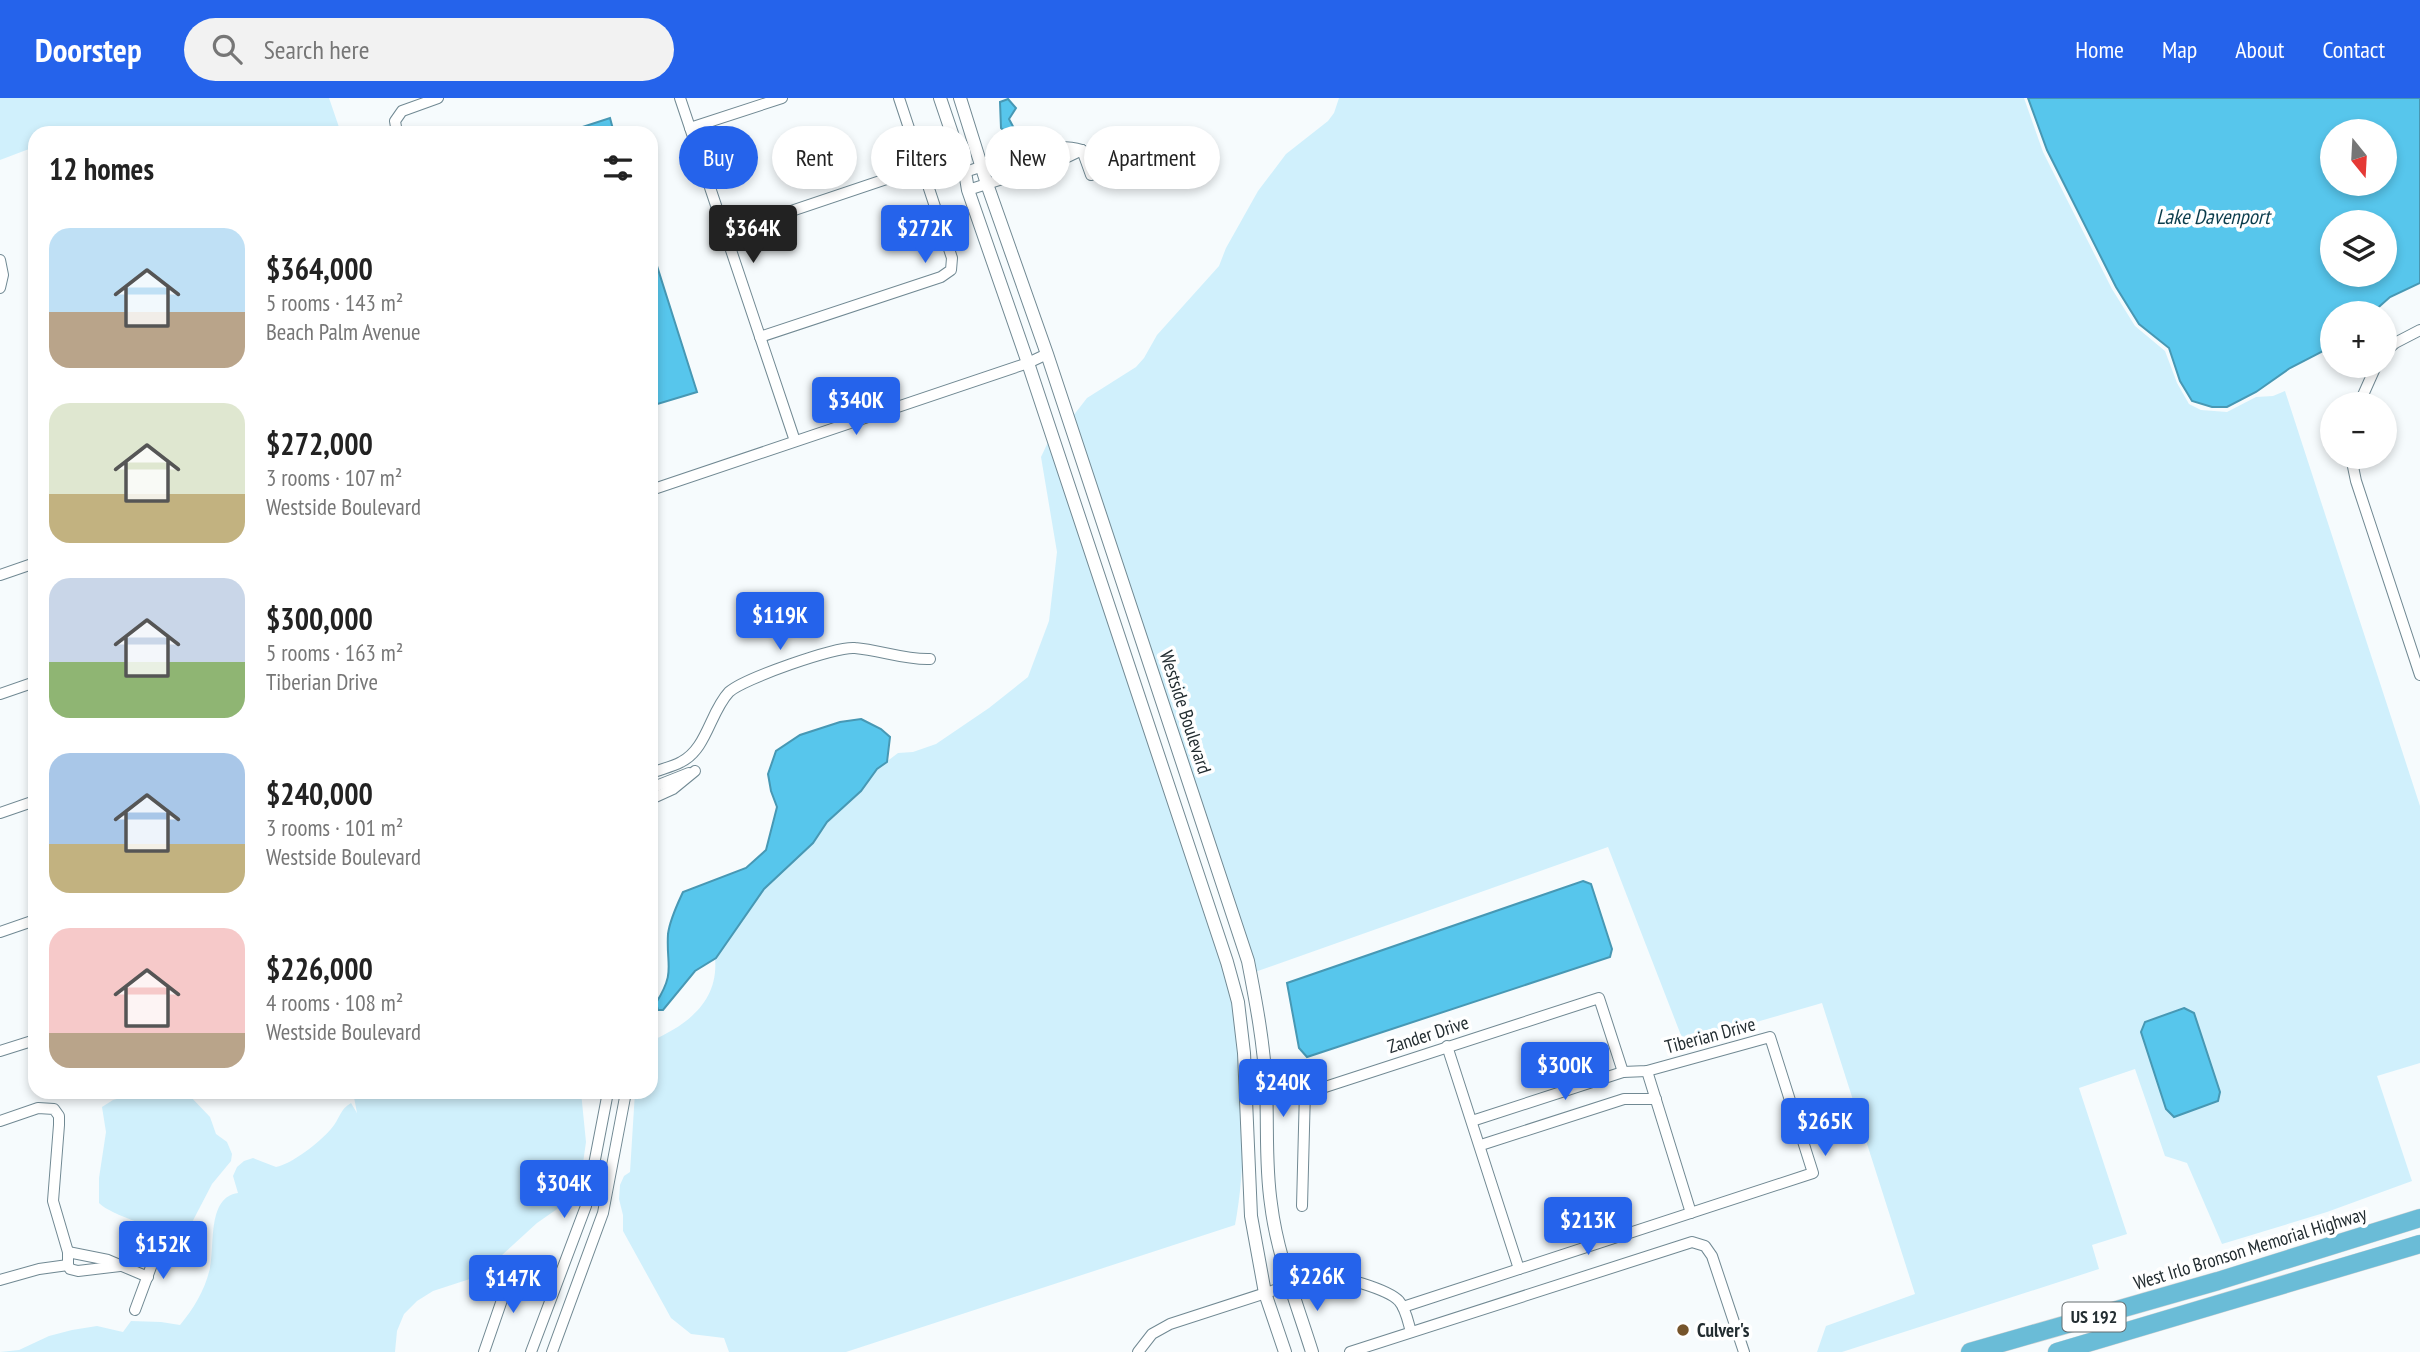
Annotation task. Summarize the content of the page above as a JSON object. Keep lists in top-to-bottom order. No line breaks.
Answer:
{"streets":{"highway":["West Irlo Bronson Memorial Highway","US 192"],"street":["Westside Boulevard","Zander Drive","Tiberian Drive"]},"crossings":[["Westside Boulevard","Zander Drive"],["Zander Drive","Tiberian Drive"]],"water":["Lake Davenport"],"places":["Culver's"],"north":"bottom","page":{"header":"Doorstep","search":"Search here","nav":["Home","Map","About","Contact"],"map_buttons":["+","−"],"chip":["Buy","Rent","Filters","New","Apartment"],"heading":"12 homes","price":["$364K","$272K","$340K","$119K","$300K","$240K","$265K","$304K","$213K","$152K","$226K","$147K"],"list":[{"name":"$364,000","note":"5 rooms · 143 m² · Beach Palm Avenue"},{"name":"$272,000","note":"3 rooms · 107 m² · Westside Boulevard"},{"name":"$300,000","note":"5 rooms · 163 m² · Tiberian Drive"},{"name":"$240,000","note":"3 rooms · 101 m² · Westside Boulevard"},{"name":"$226,000","note":"4 rooms · 108 m² · Westside Boulevard"}]}}
